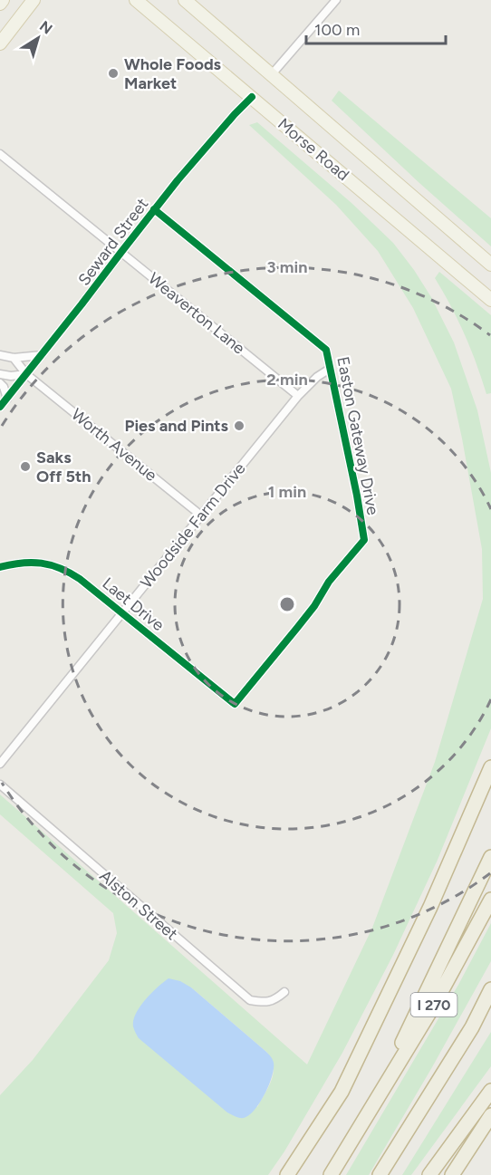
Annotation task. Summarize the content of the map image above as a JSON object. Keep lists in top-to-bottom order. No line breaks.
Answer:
{"streets":{"highway":["I 270"],"main road":["Morse Road"],"street":["Seward Street","Weaverton Lane","Easton Gateway Drive","Worth Avenue","Woodside Farm Drive","Laet Drive","Alston Street"]},"crossings":[["Morse Road","Seward Street"],["Seward Street","Weaverton Lane"],["Seward Street","Easton Gateway Drive"],["Seward Street","Worth Avenue"],["Weaverton Lane","Woodside Farm Drive"],["Easton Gateway Drive","Woodside Farm Drive"],["Easton Gateway Drive","Laet Drive"],["Worth Avenue","Woodside Farm Drive"],["Woodside Farm Drive","Laet Drive"]],"places":["Whole Foods Market","Pies and Pints","Saks Off 5th"],"scale_bar":"100 m","north":"top right","rings":["3 min","2 min","1 min"]}
